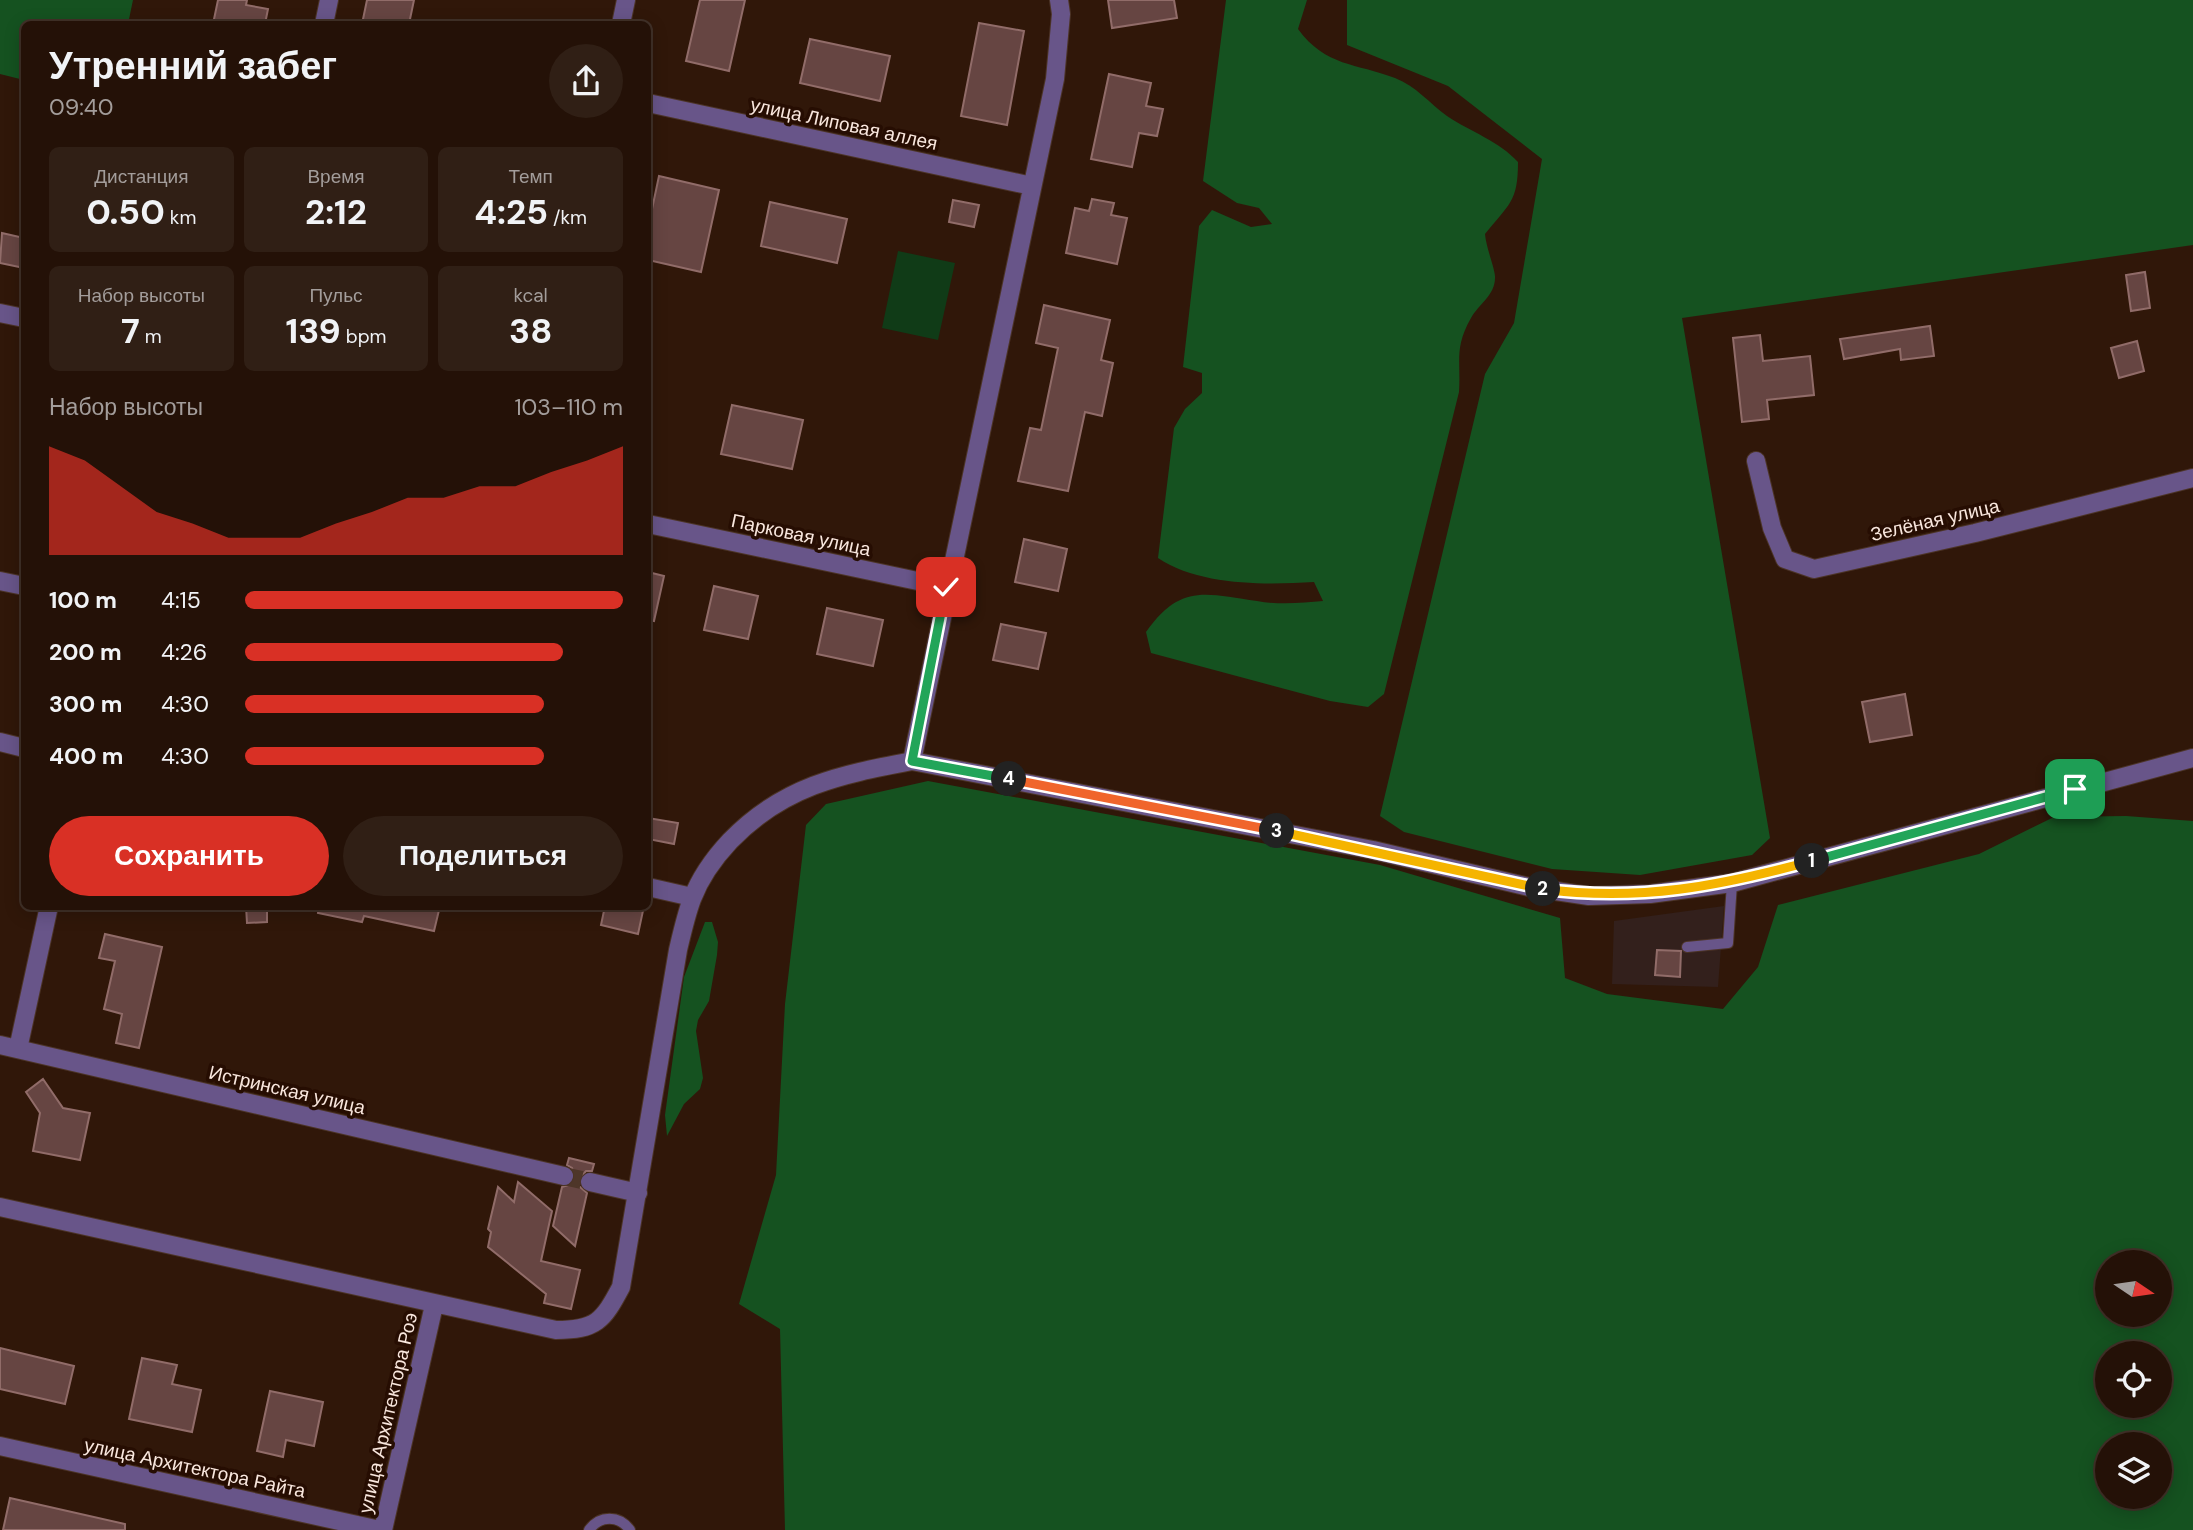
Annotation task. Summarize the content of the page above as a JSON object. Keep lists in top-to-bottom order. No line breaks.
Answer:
{"streets":{"street":["улица Липовая аллея","Зелёная улица","Парковая улица","Истринская улица","улица Архитектора Роэ","улица Архитектора Райта"]},"crossings":[["улица Архитектора Роэ","улица Архитектора Райта"]],"north":"right","page":{"heading":["Утренний забег","09:40"],"stats":[["Дистанция","0.50 km"],["Время","2:12"],["Темп","4:25 /km"],["Набор высоты","7 m"],["Пульс","139 bpm"],["kcal","38"]],"chart":["Набор высоты","103–110 m"],"list":[{"name":"100 m","note":"4:15"},{"name":"200 m","note":"4:26"},{"name":"300 m","note":"4:30"},{"name":"400 m","note":"4:30"}],"pins":["4","3","1","2"],"buttons":["Сохранить","Поделиться"]}}
